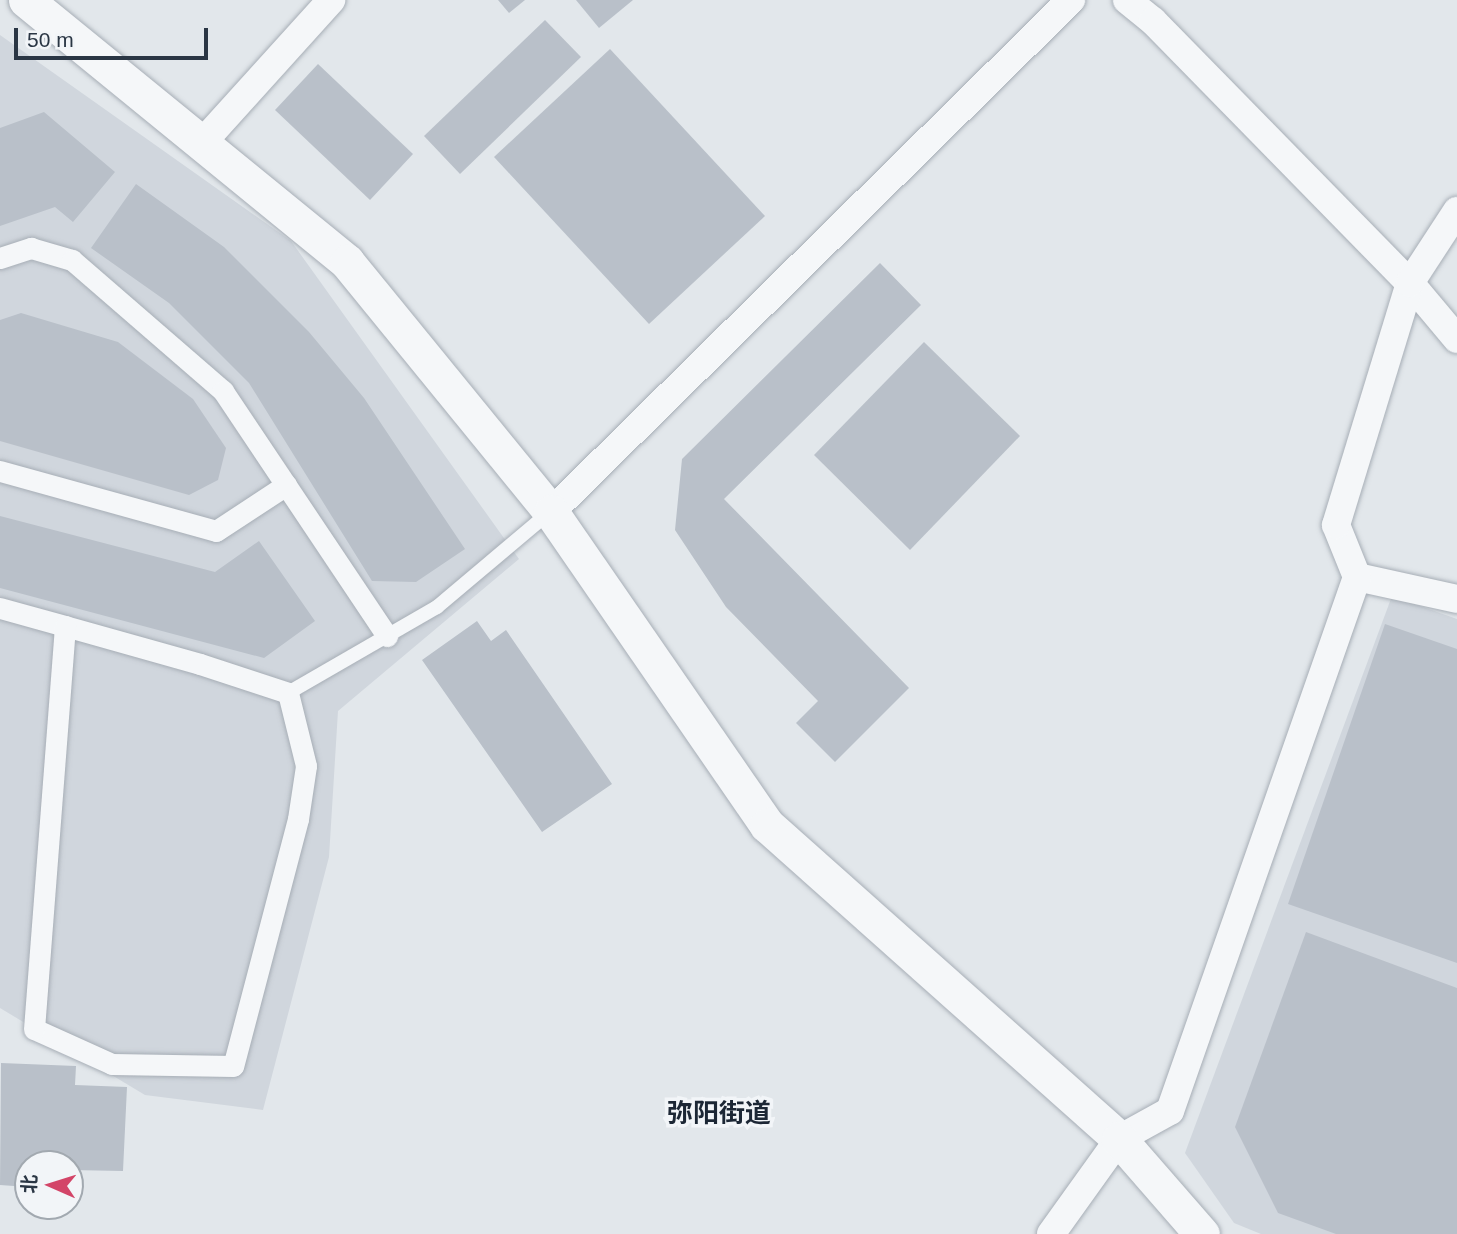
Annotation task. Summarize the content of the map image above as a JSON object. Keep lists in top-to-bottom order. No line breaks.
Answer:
{"districts":["弥阳街道"],"scale_bar":"50 m","north":"left"}
